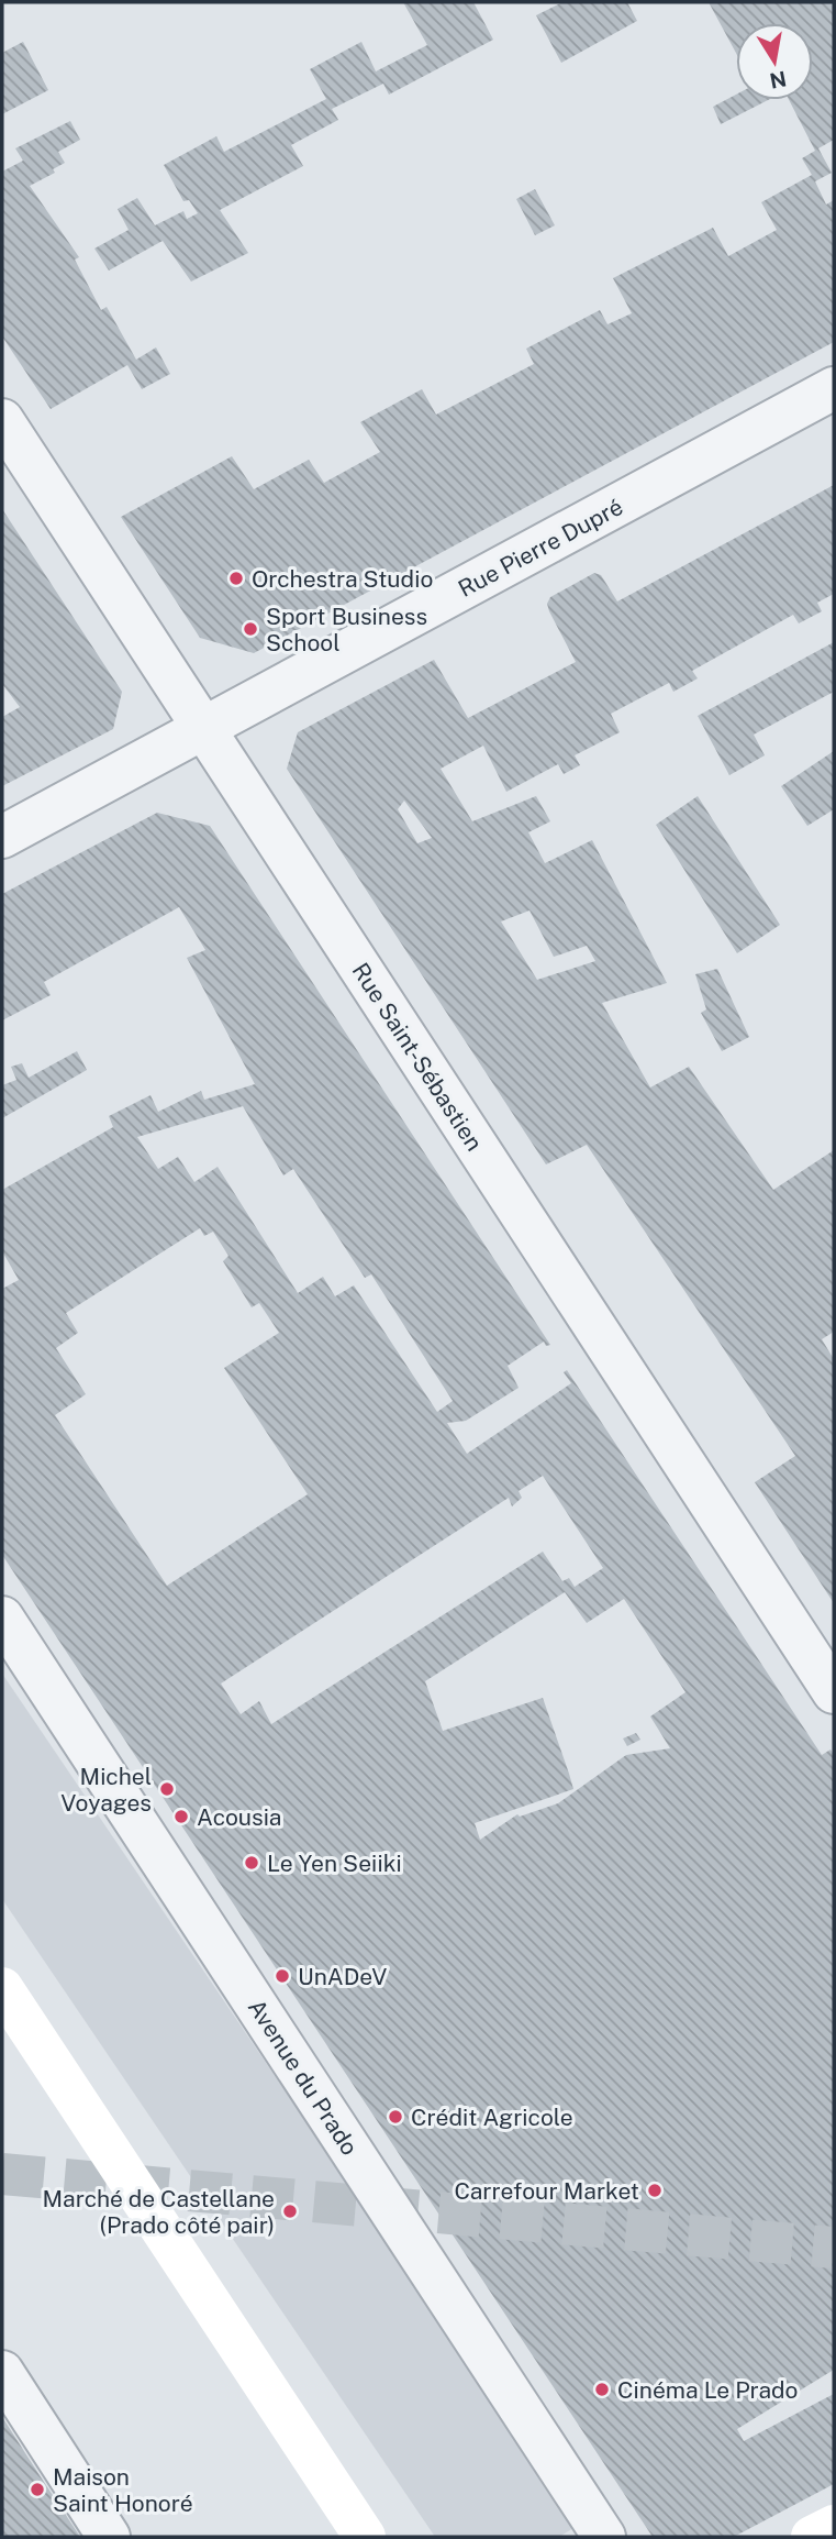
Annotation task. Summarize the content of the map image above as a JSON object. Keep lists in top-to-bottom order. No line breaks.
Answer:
{"streets":{"street":["Rue Pierre Dupré","Rue Saint-Sébastien","Avenue du Prado"]},"crossings":[["Rue Pierre Dupré","Rue Saint-Sébastien"]],"places":["Orchestra Studio","Sport Business School","Michel Voyages","Acousia","Le Yen Seiiki","UnADeV","Crédit Agricole","Carrefour Market","Marché de Castellane (Prado côté pair)","Cinéma Le Prado","Maison Saint Honoré"],"north":"bottom"}
